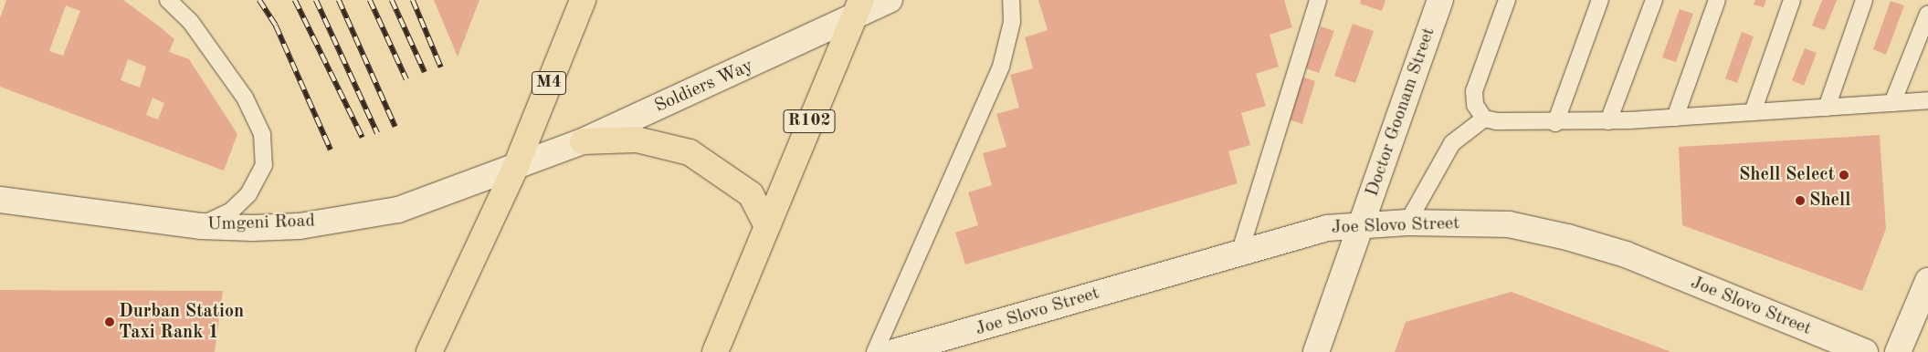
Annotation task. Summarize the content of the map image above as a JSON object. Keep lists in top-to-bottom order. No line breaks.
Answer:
{"streets":{"highway":["M4","R102"],"main road":["Soldiers Way","Doctor Goonam Street","Umgeni Road","Joe Slovo Street"]},"crossings":[["M4","Soldiers Way"],["M4","Umgeni Road"],["Soldiers Way","R102"],["Soldiers Way","Umgeni Road"],["Doctor Goonam Street","Joe Slovo Street"]],"places":["Shell Select","Shell","Durban Station Taxi Rank 1"]}
